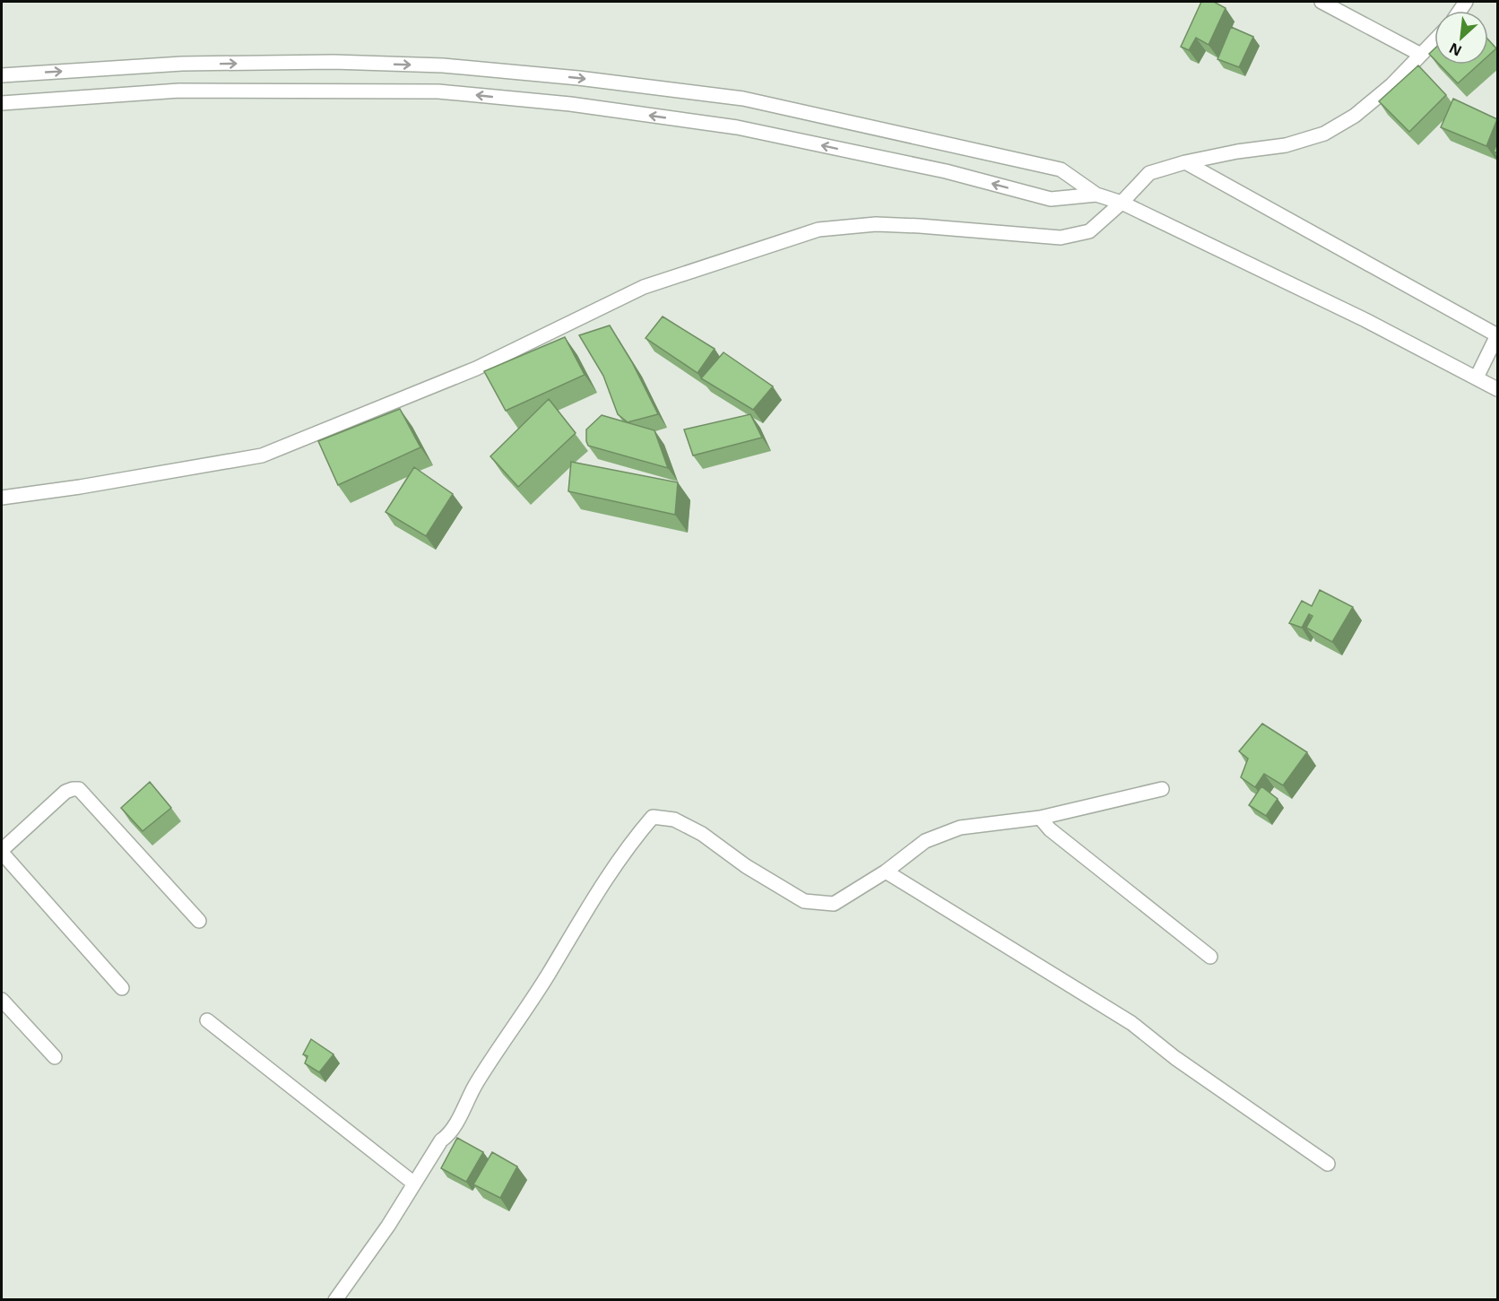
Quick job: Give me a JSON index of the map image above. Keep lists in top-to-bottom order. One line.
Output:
{"north":"bottom left"}
